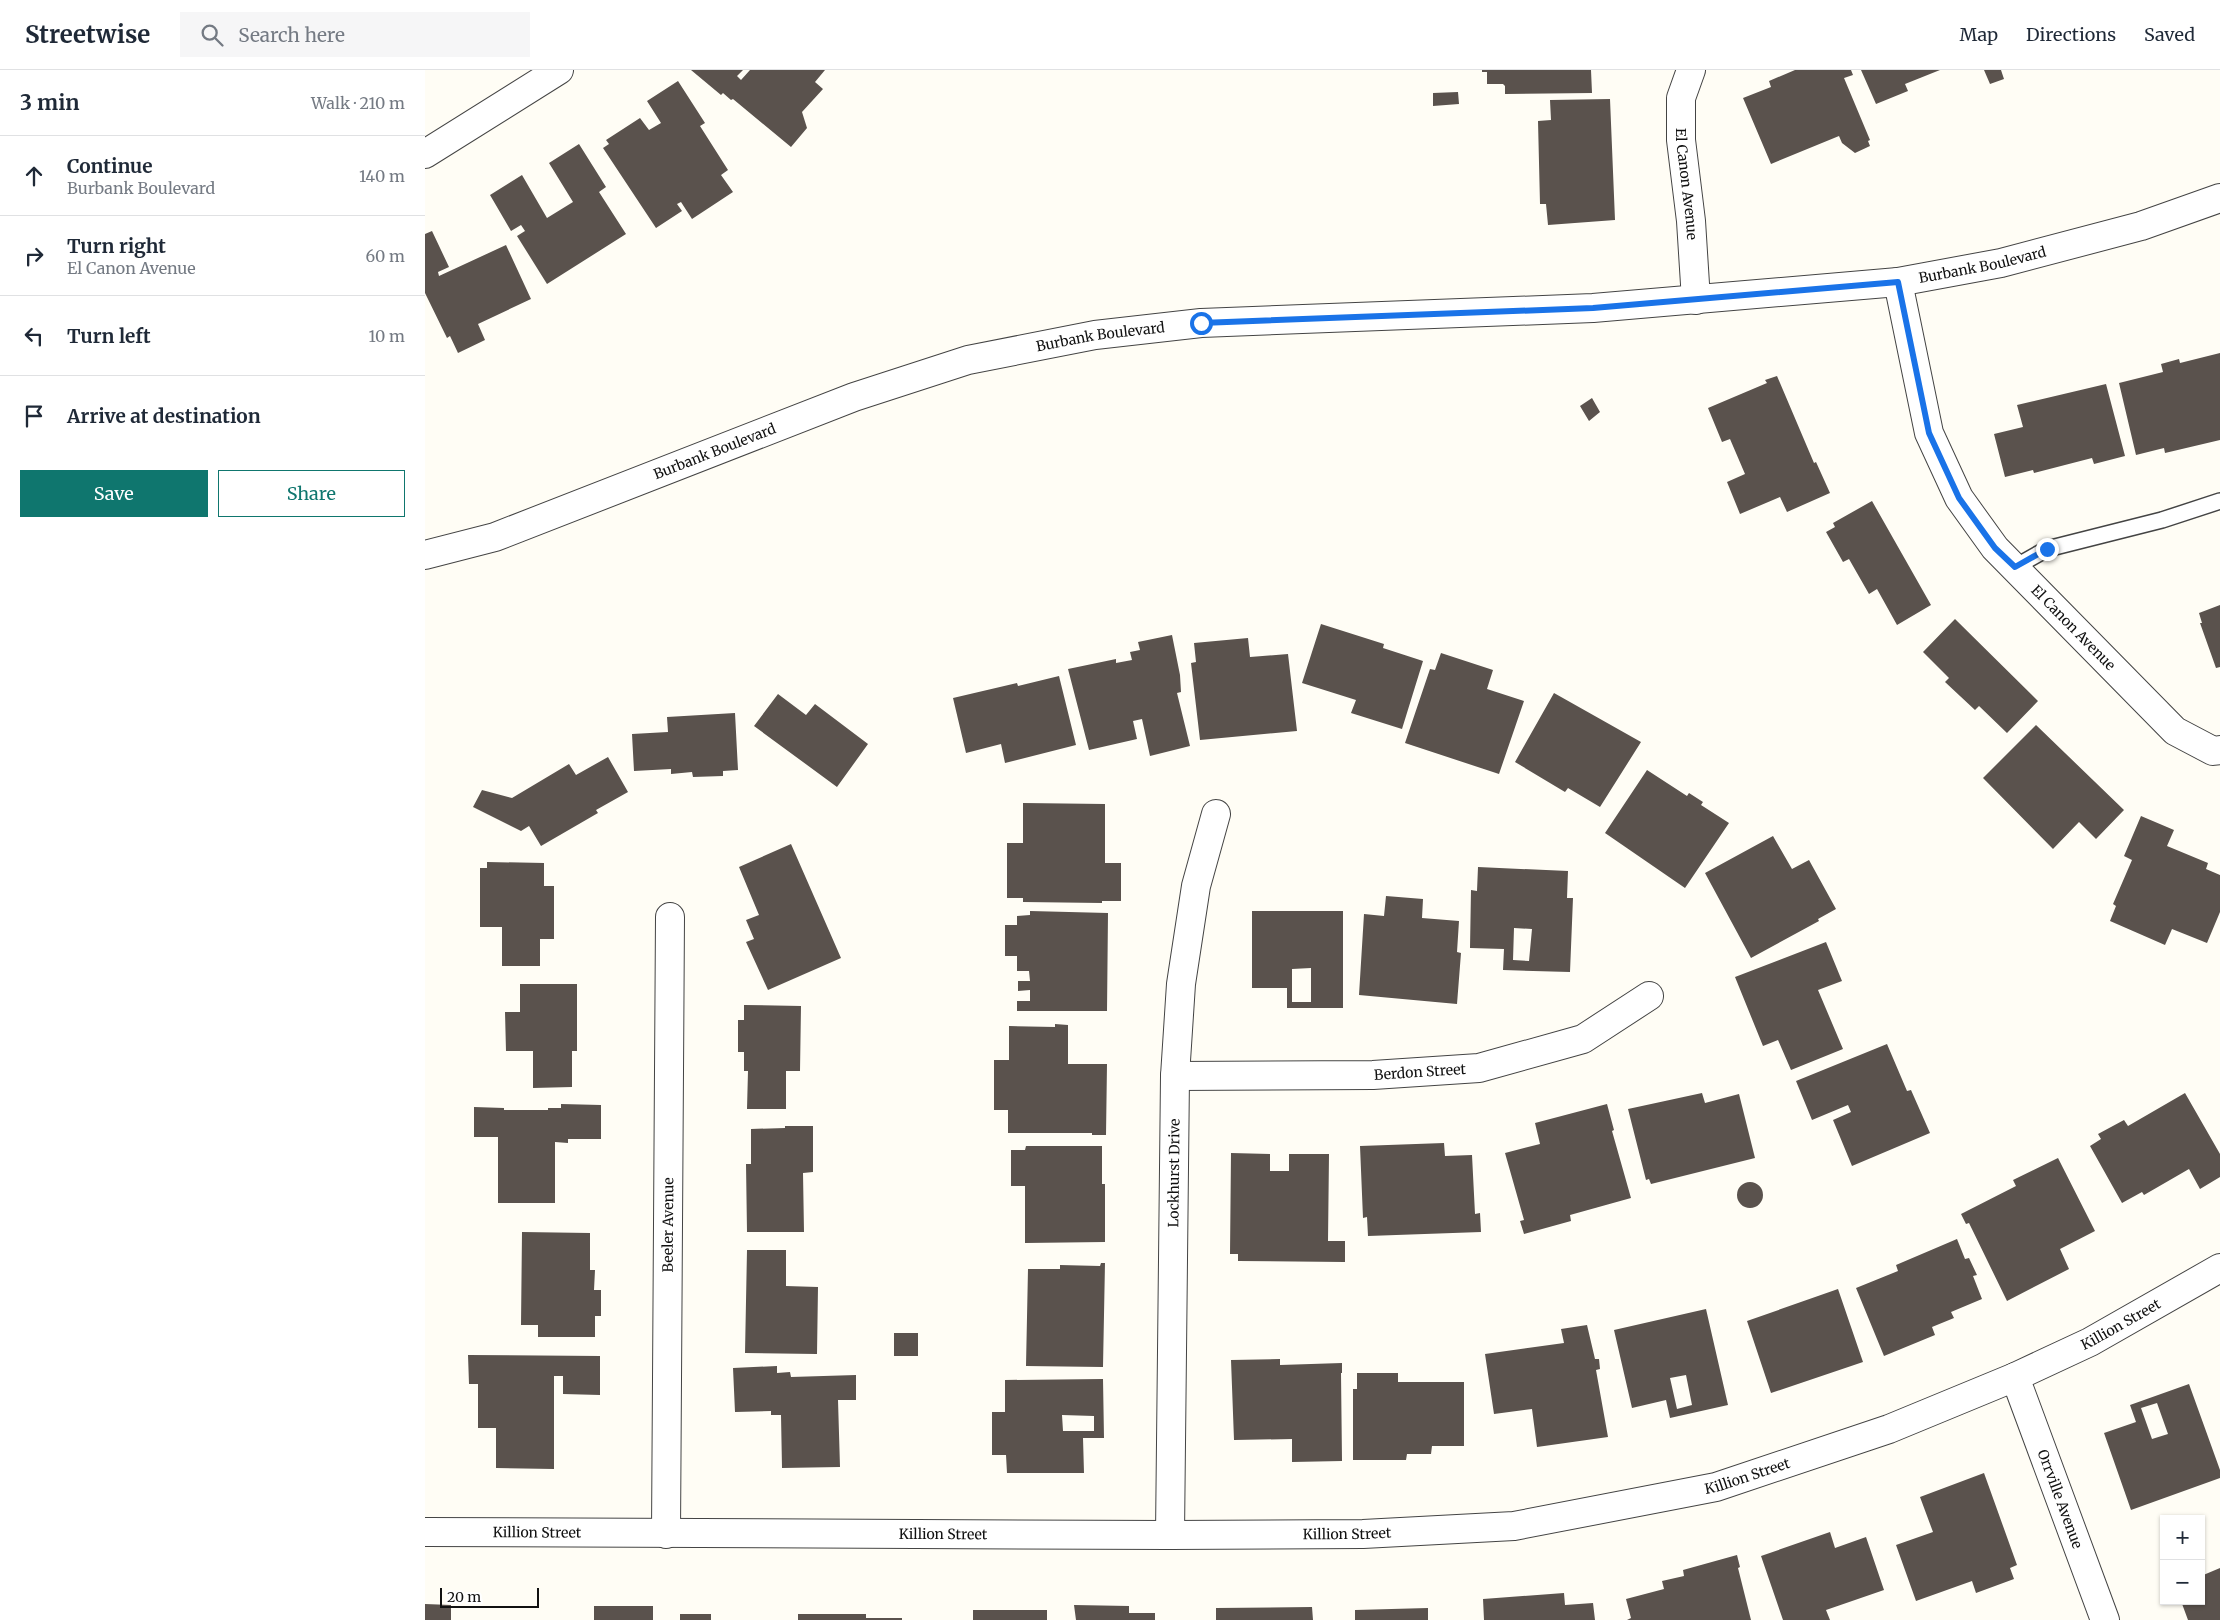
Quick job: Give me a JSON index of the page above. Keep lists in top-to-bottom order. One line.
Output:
{"streets":{"street":["El Canon Avenue","Burbank Boulevard","Berdon Street","Lockhurst Drive","Beeler Avenue","Killion Street","Orrville Avenue"]},"crossings":[["El Canon Avenue","Burbank Boulevard"],["Berdon Street","Lockhurst Drive"],["Lockhurst Drive","Killion Street"],["Beeler Avenue","Killion Street"],["Killion Street","Orrville Avenue"]],"scale_bar":"20 m","page":{"header":"Streetwise","search":"Search here","nav":["Map","Directions","Saved"],"heading":["3 min","Walk · 210 m"],"list":[["Continue","Burbank Boulevard","140 m"],["Turn right","El Canon Avenue","60 m"],["Turn left","10 m"],"Arrive at destination"],"buttons":["Save","Share"],"map_buttons":["+","−"],"scale":"20 m"}}
